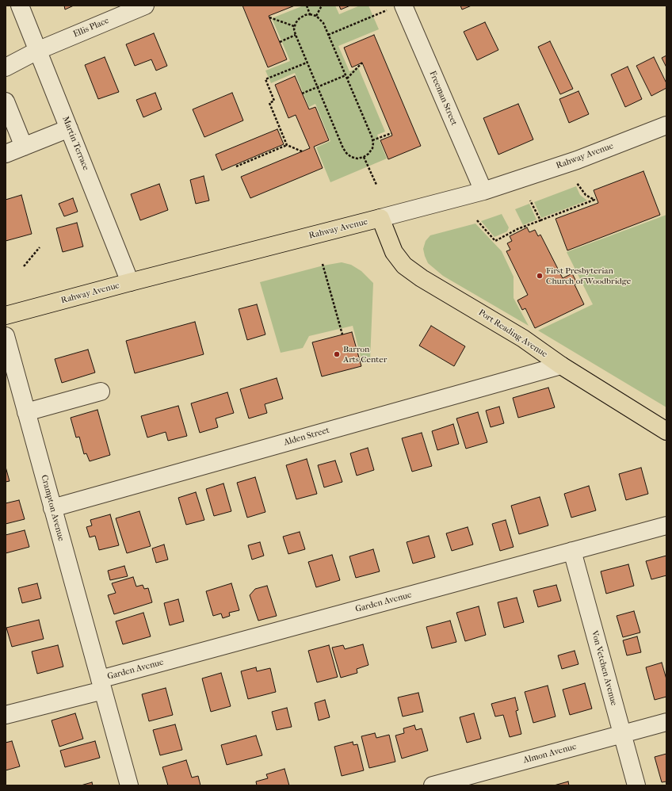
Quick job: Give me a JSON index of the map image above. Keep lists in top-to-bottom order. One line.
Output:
{"streets":{"main road":["Rahway Avenue","Port Reading Avenue"],"street":["Ellis Place","Freeman Street","Martin Terrace","Alden Street","Crampton Avenue","Garden Avenue","Von Vetchen Avenue","Almon Avenue"]},"crossings":[["Ellis Place","Martin Terrace"],["Freeman Street","Rahway Avenue"],["Martin Terrace","Rahway Avenue"],["Rahway Avenue","Port Reading Avenue"],["Port Reading Avenue","Alden Street"],["Alden Street","Crampton Avenue"],["Crampton Avenue","Garden Avenue"],["Garden Avenue","Von Vetchen Avenue"],["Von Vetchen Avenue","Almon Avenue"]],"places":["First Presbyterian Church of Woodbridge","Barron Arts Center"]}
